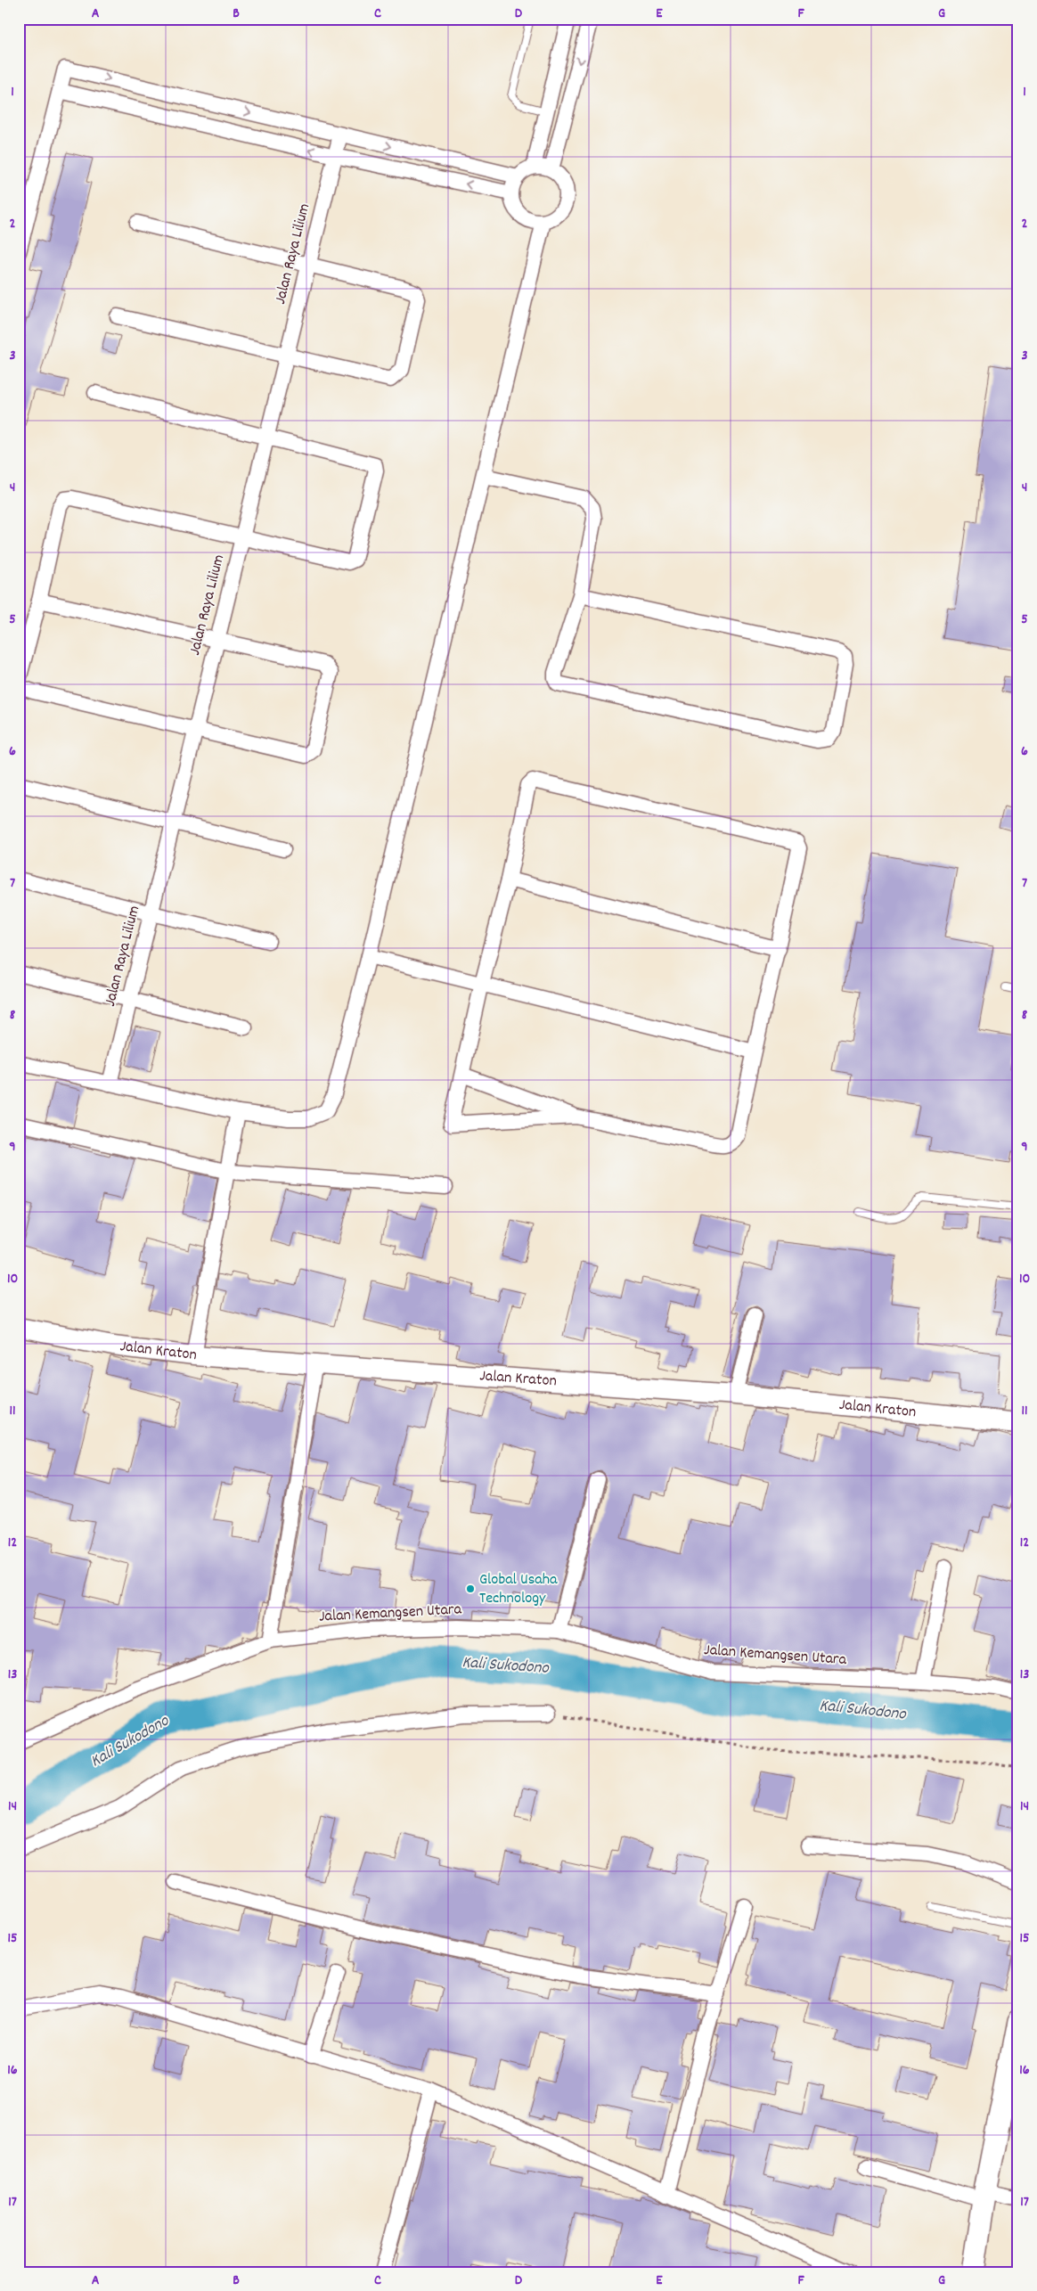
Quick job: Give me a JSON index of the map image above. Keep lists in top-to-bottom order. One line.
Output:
{"streets":{"street":["Jalan Raya Lilium","Jalan Kraton","Jalan Kemangsen Utara"]},"water":["Kali Sukodono"],"places":["Global Usaha Technology"],"grid":{"columns":["A","B","C","D","E","F","G"],"rows":["1","2","3","4","5","6","7","8","9","10","11","12","13","14","15","16","17"]}}
